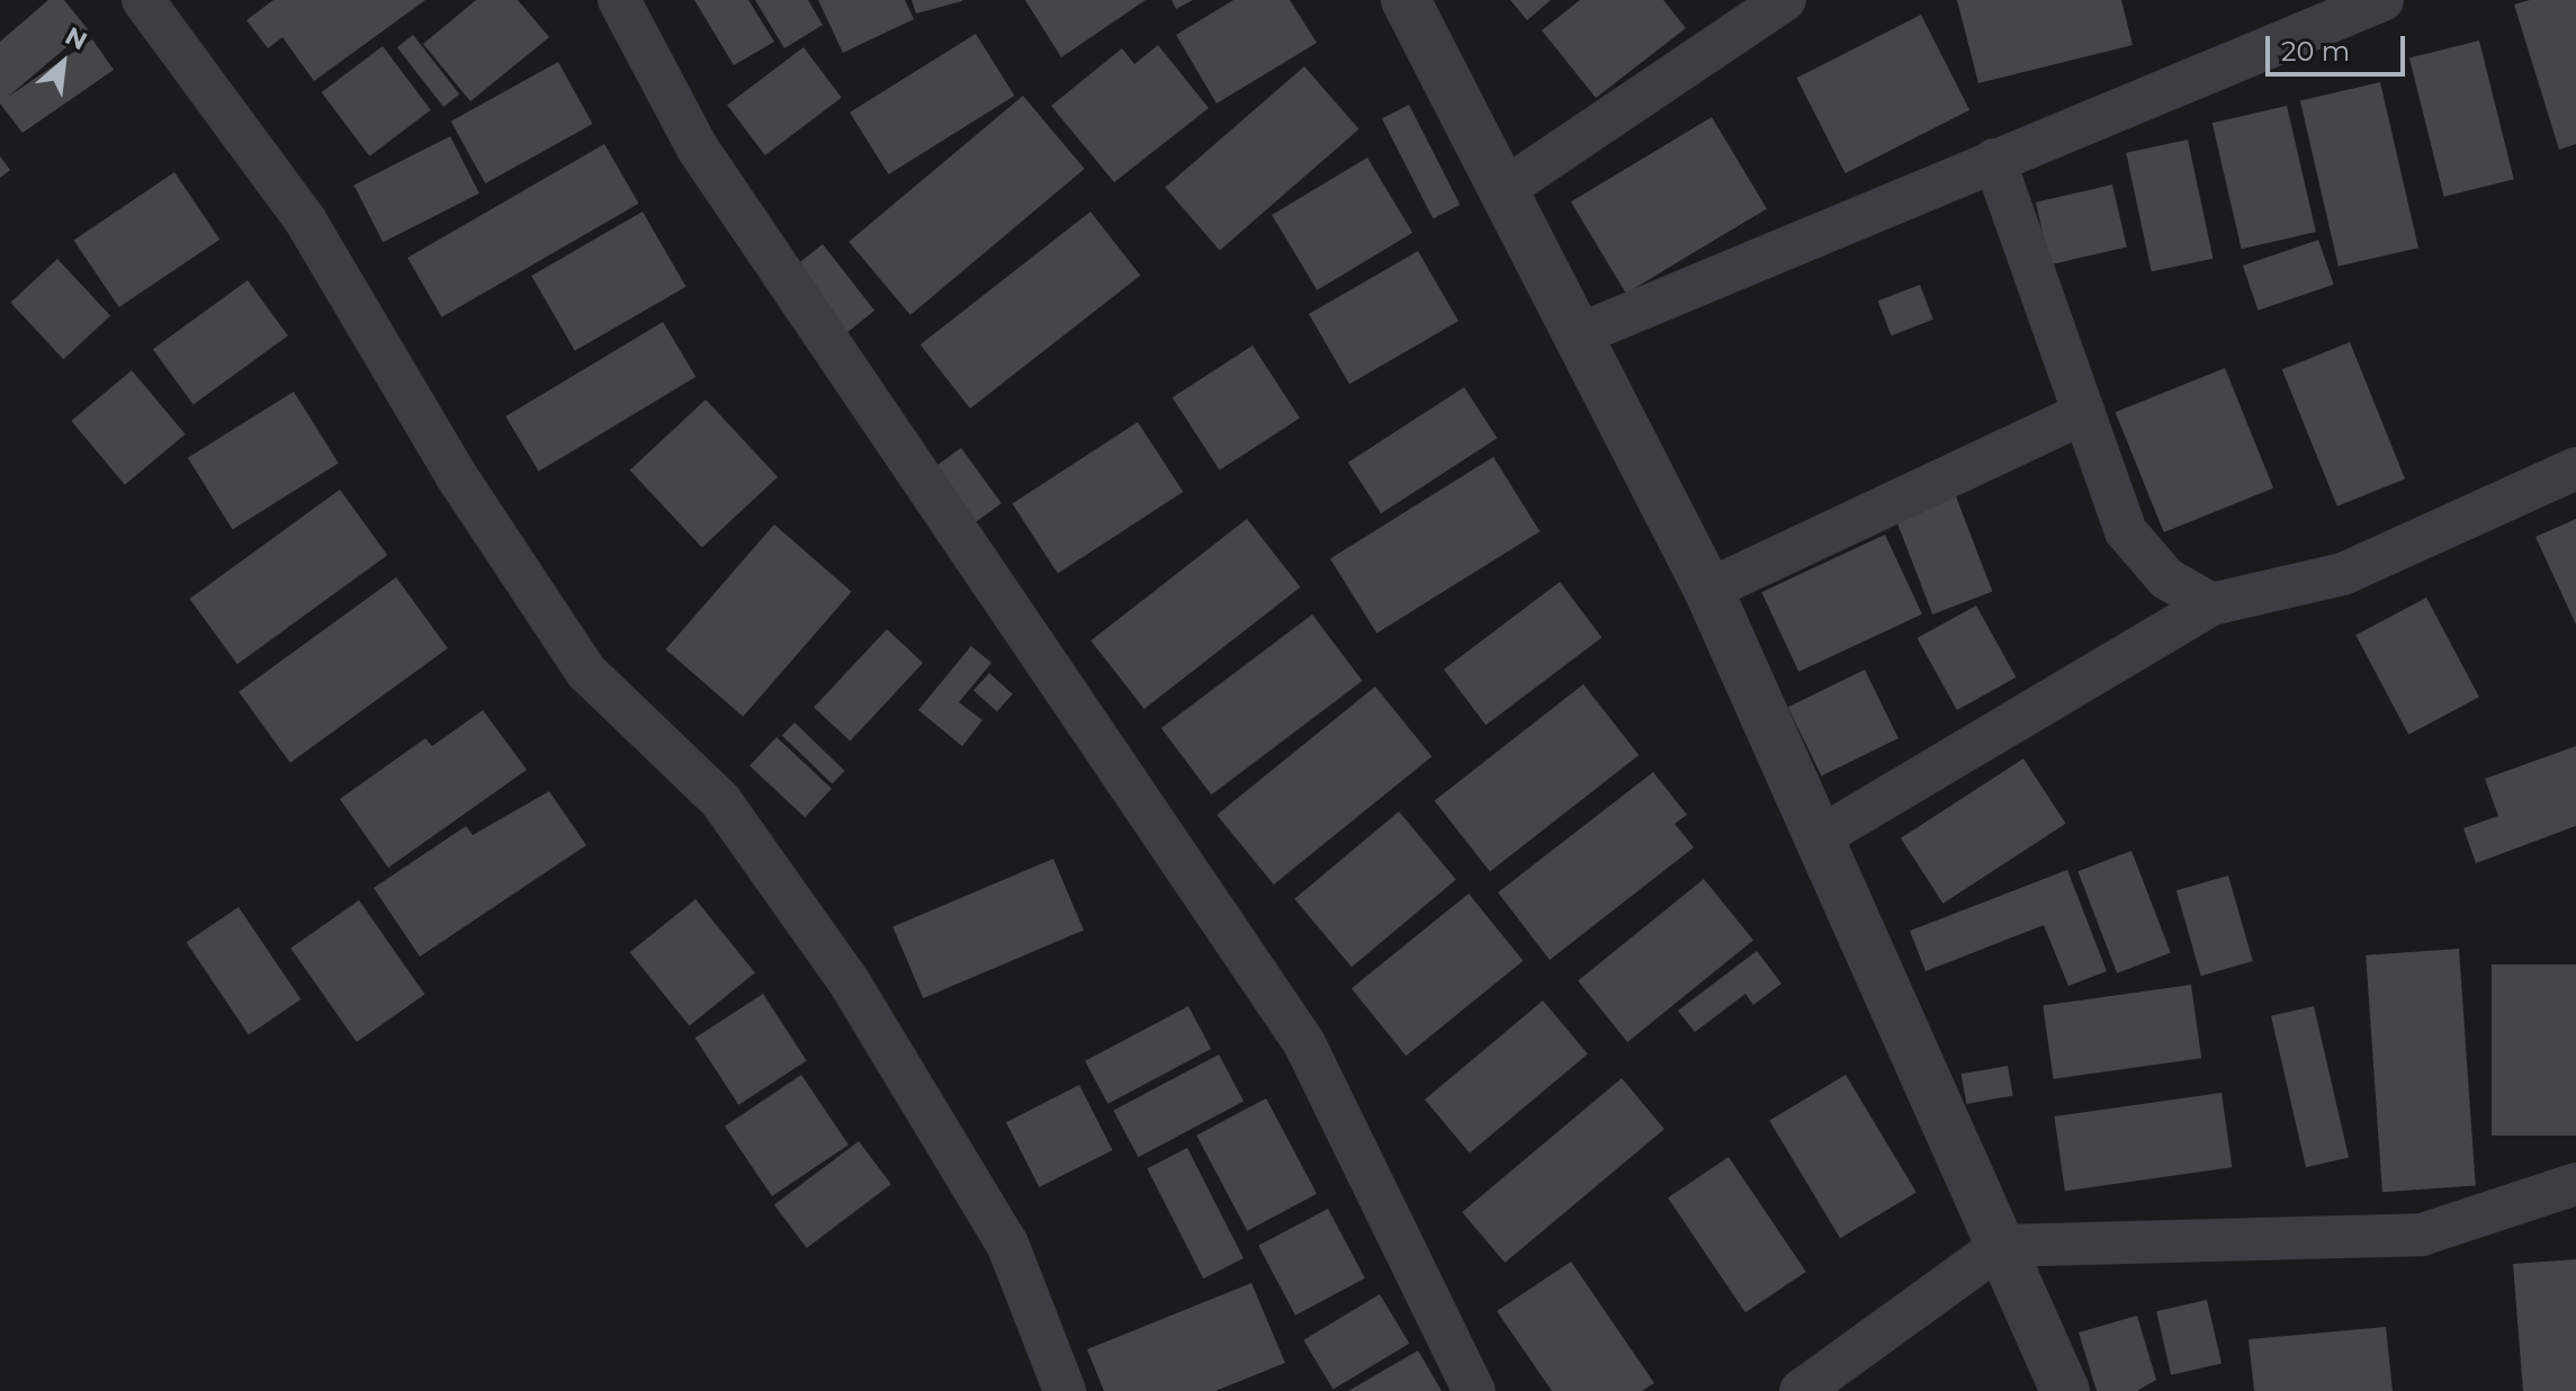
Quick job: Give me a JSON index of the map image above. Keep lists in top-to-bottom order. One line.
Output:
{"scale_bar":"20 m","north":"top right"}
